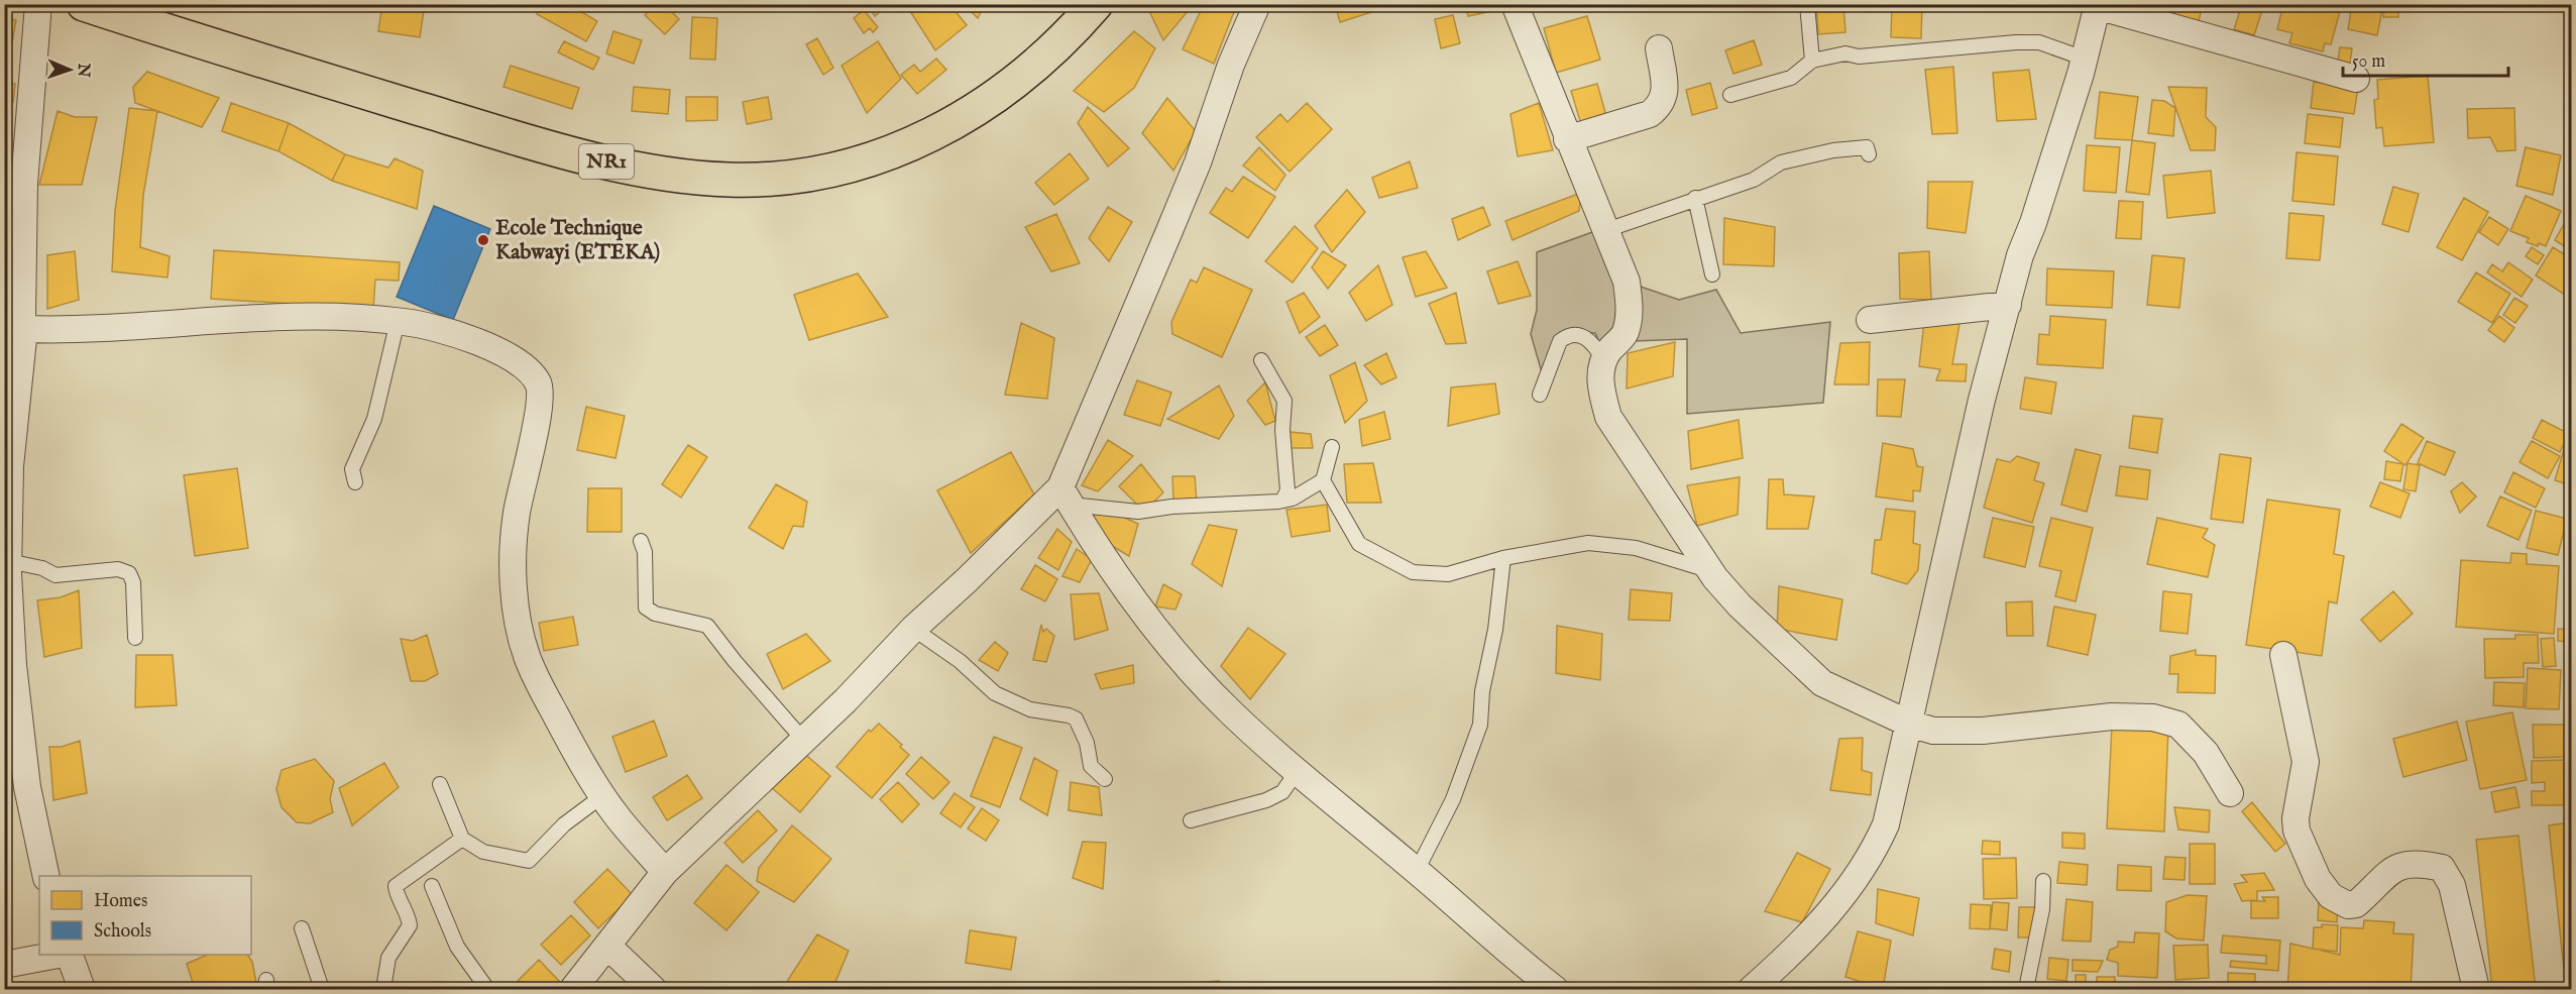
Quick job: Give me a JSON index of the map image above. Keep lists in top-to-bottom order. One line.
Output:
{"streets":{"highway":["NR1"]},"places":["Ecole Technique Kabwayi (ETEKA)"],"legend":["Homes","Schools"],"scale_bar":"50 m","north":"right"}
